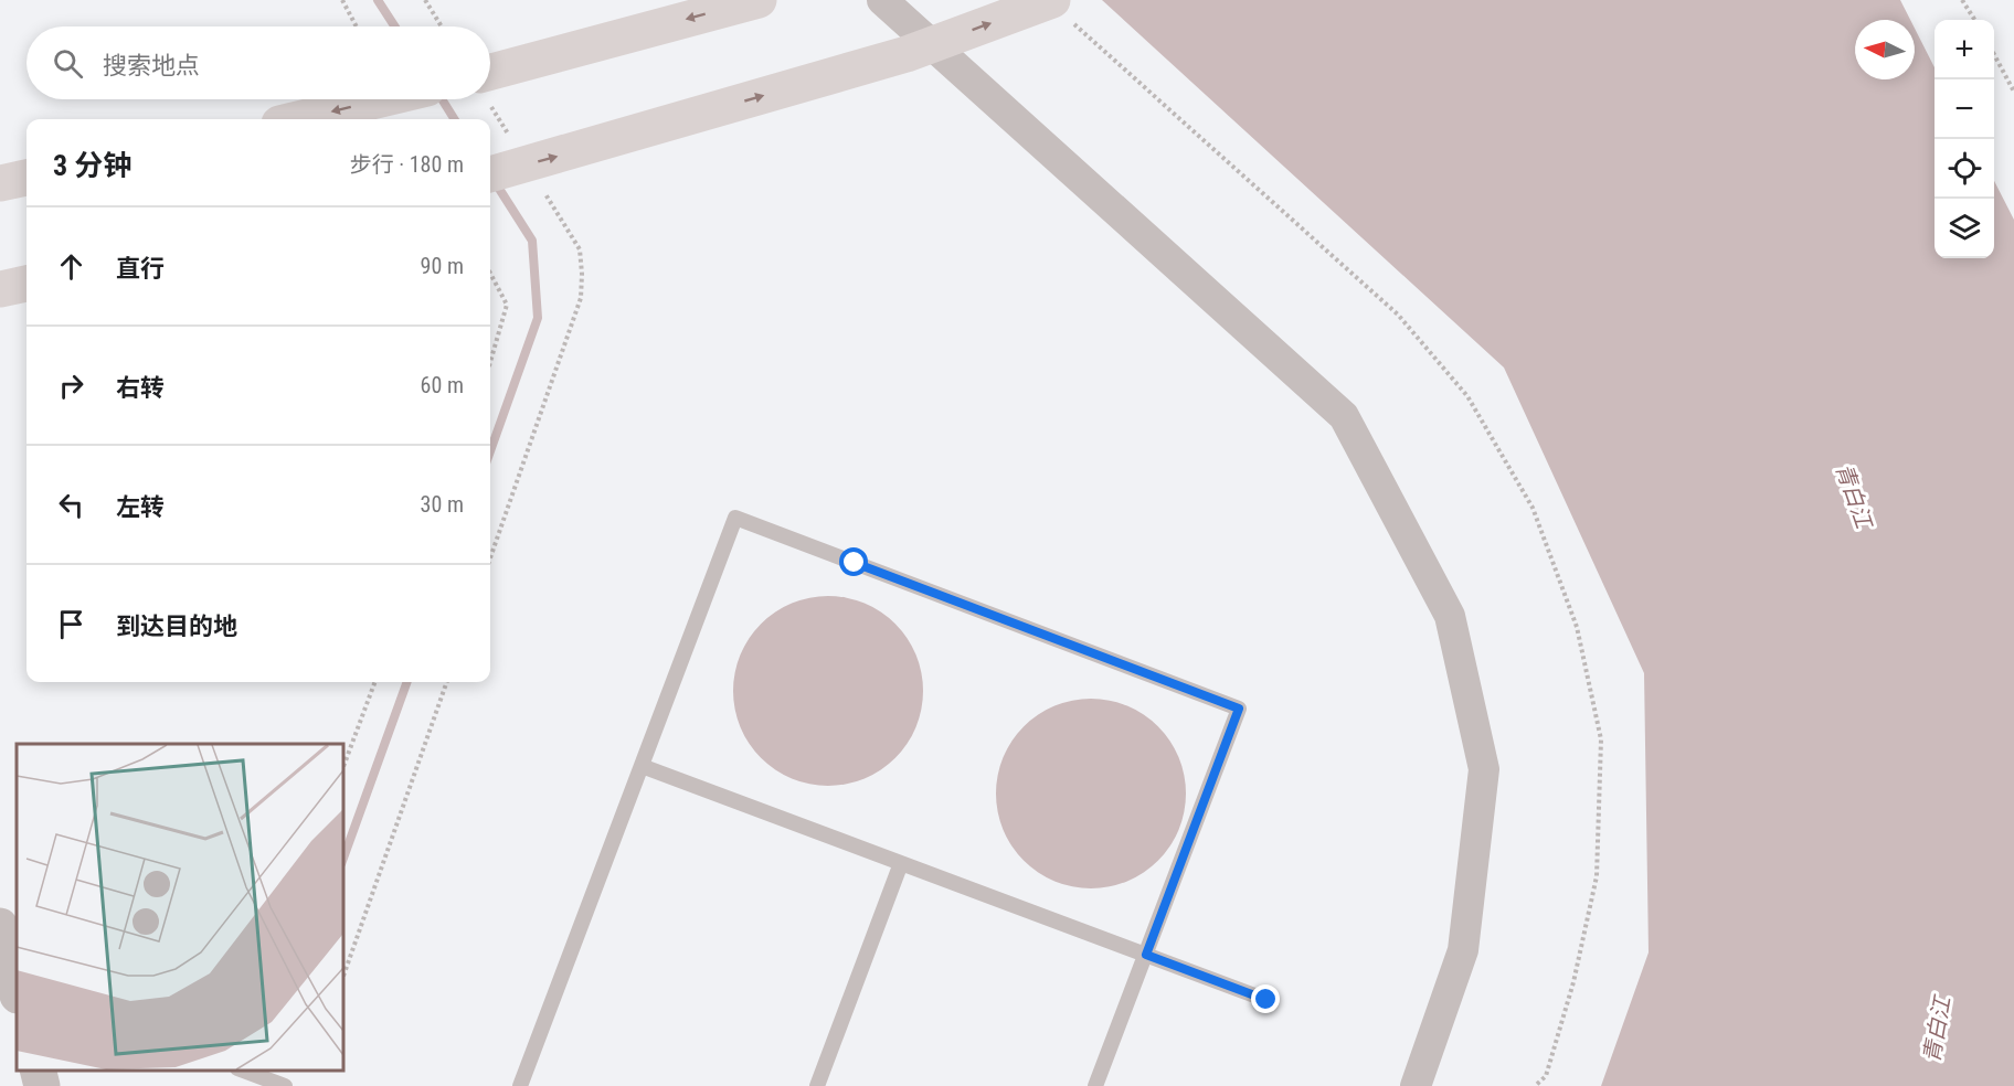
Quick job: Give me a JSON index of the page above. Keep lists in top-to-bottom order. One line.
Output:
{"water":["青白江"],"north":"left","page":{"map_buttons":["+","−"],"search":"搜索地点","heading":["3 分钟","步行 · 180 m"],"list":[["直行","90 m"],["右转","60 m"],["左转","30 m"],"到达目的地"]}}
